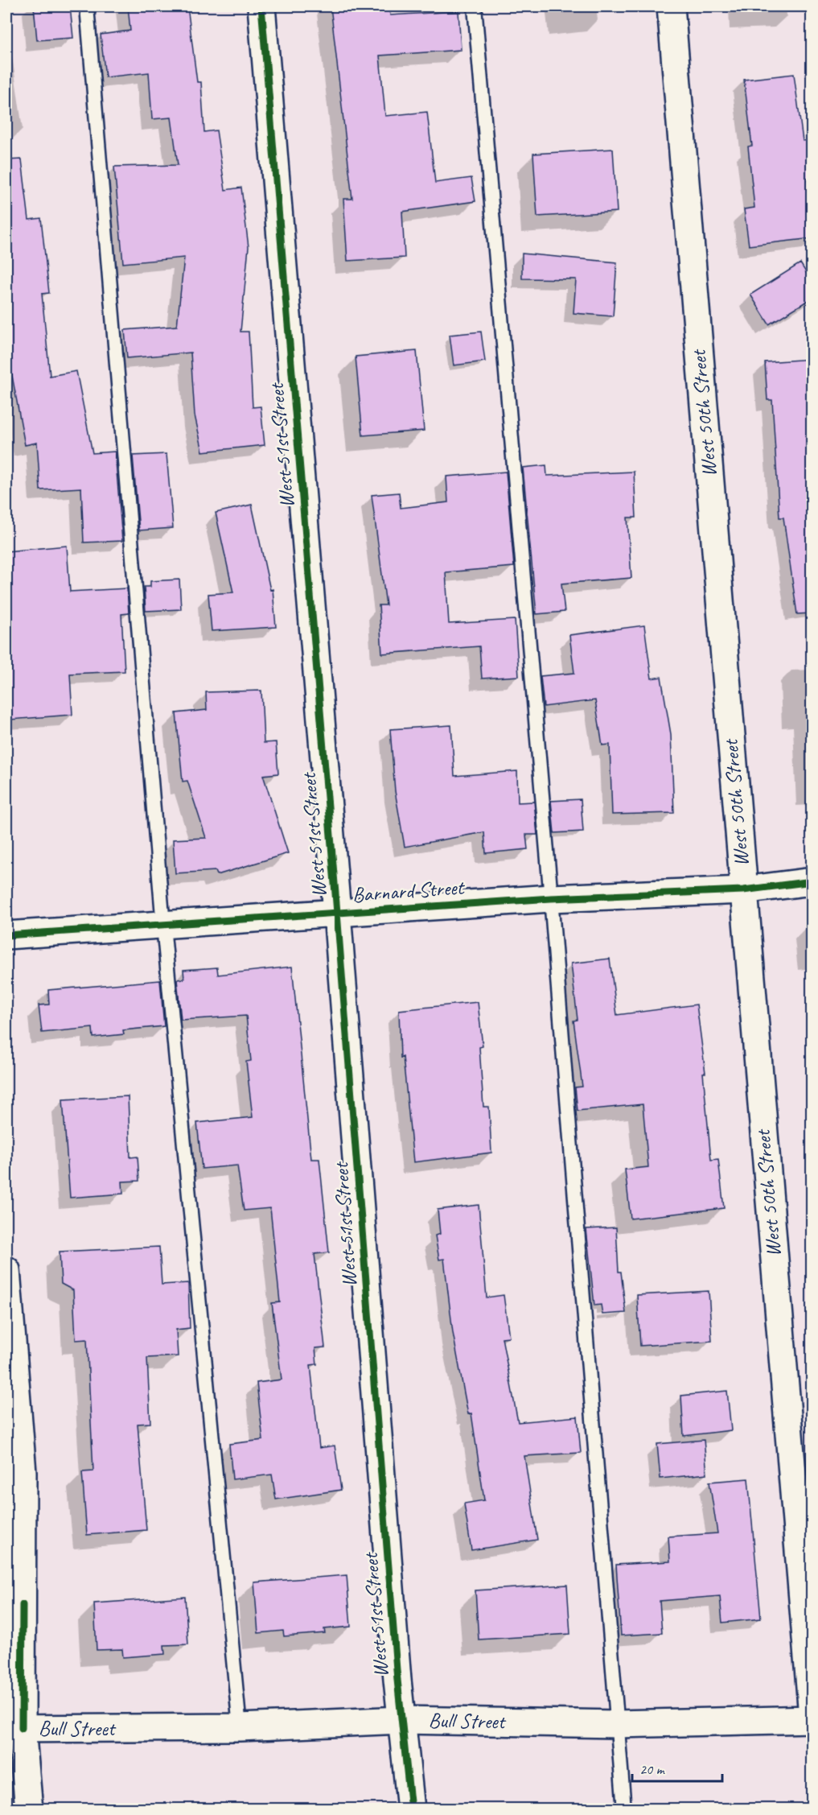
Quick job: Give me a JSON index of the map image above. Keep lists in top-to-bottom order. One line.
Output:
{"streets":{"street":["West 50th Street","West 51st Street","Barnard Street","Bull Street"]},"crossings":[["West 50th Street","Barnard Street"],["West 50th Street","Bull Street"],["West 51st Street","Barnard Street"],["West 51st Street","Bull Street"]],"scale_bar":"20 m"}
